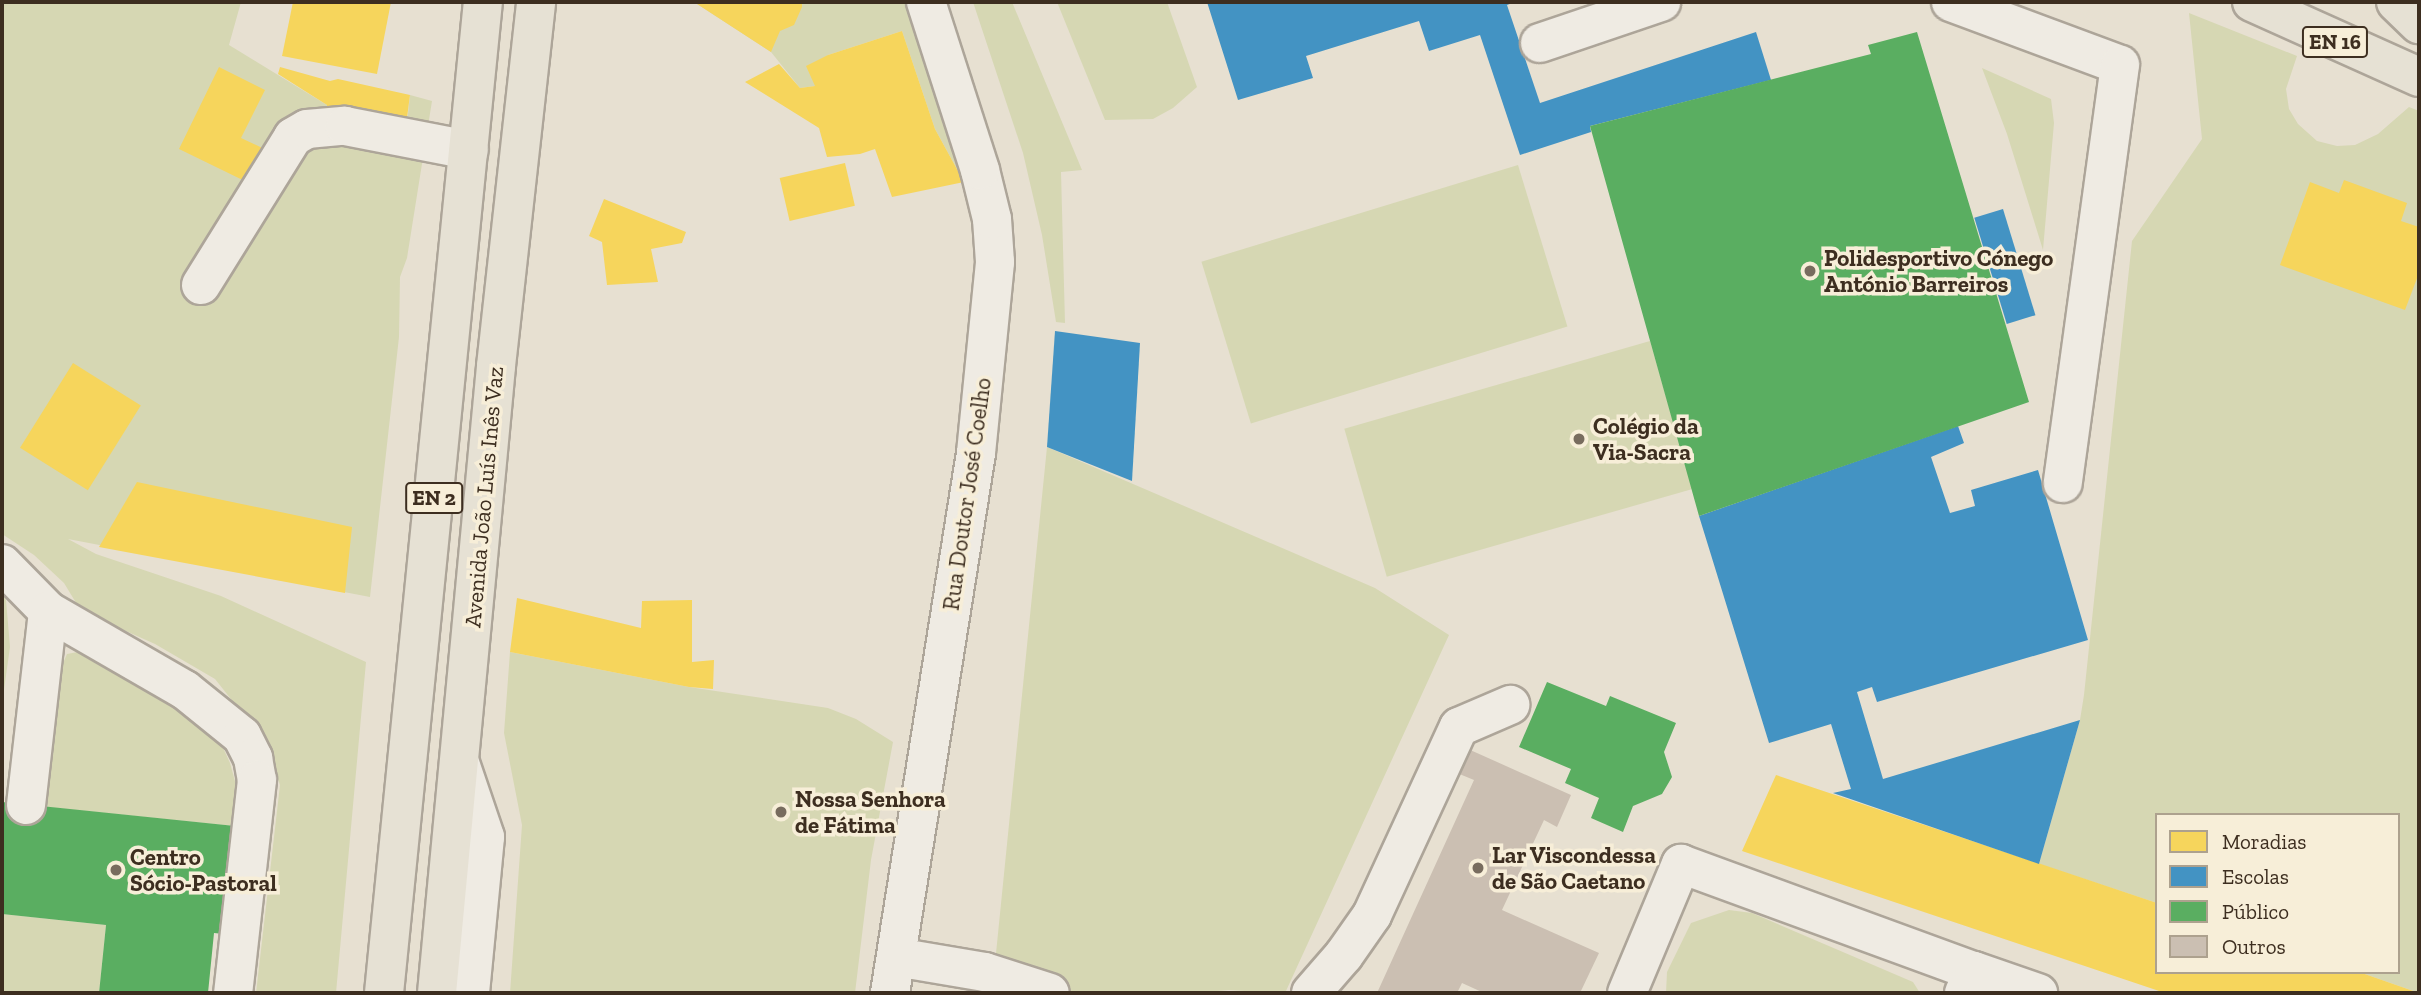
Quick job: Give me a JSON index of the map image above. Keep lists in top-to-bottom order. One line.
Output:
{"streets":{"main road":["EN 16","Avenida João Luís Inês Vaz","EN 2"],"street":["Rua Doutor José Coelho"]},"places":["Polidesportivo Cónego António Barreiros","Colégio da Via-Sacra","Nossa Senhora de Fátima","Lar Viscondessa de São Caetano","Centro Sócio-Pastoral"],"legend":["Moradias","Escolas","Público","Outros"]}
